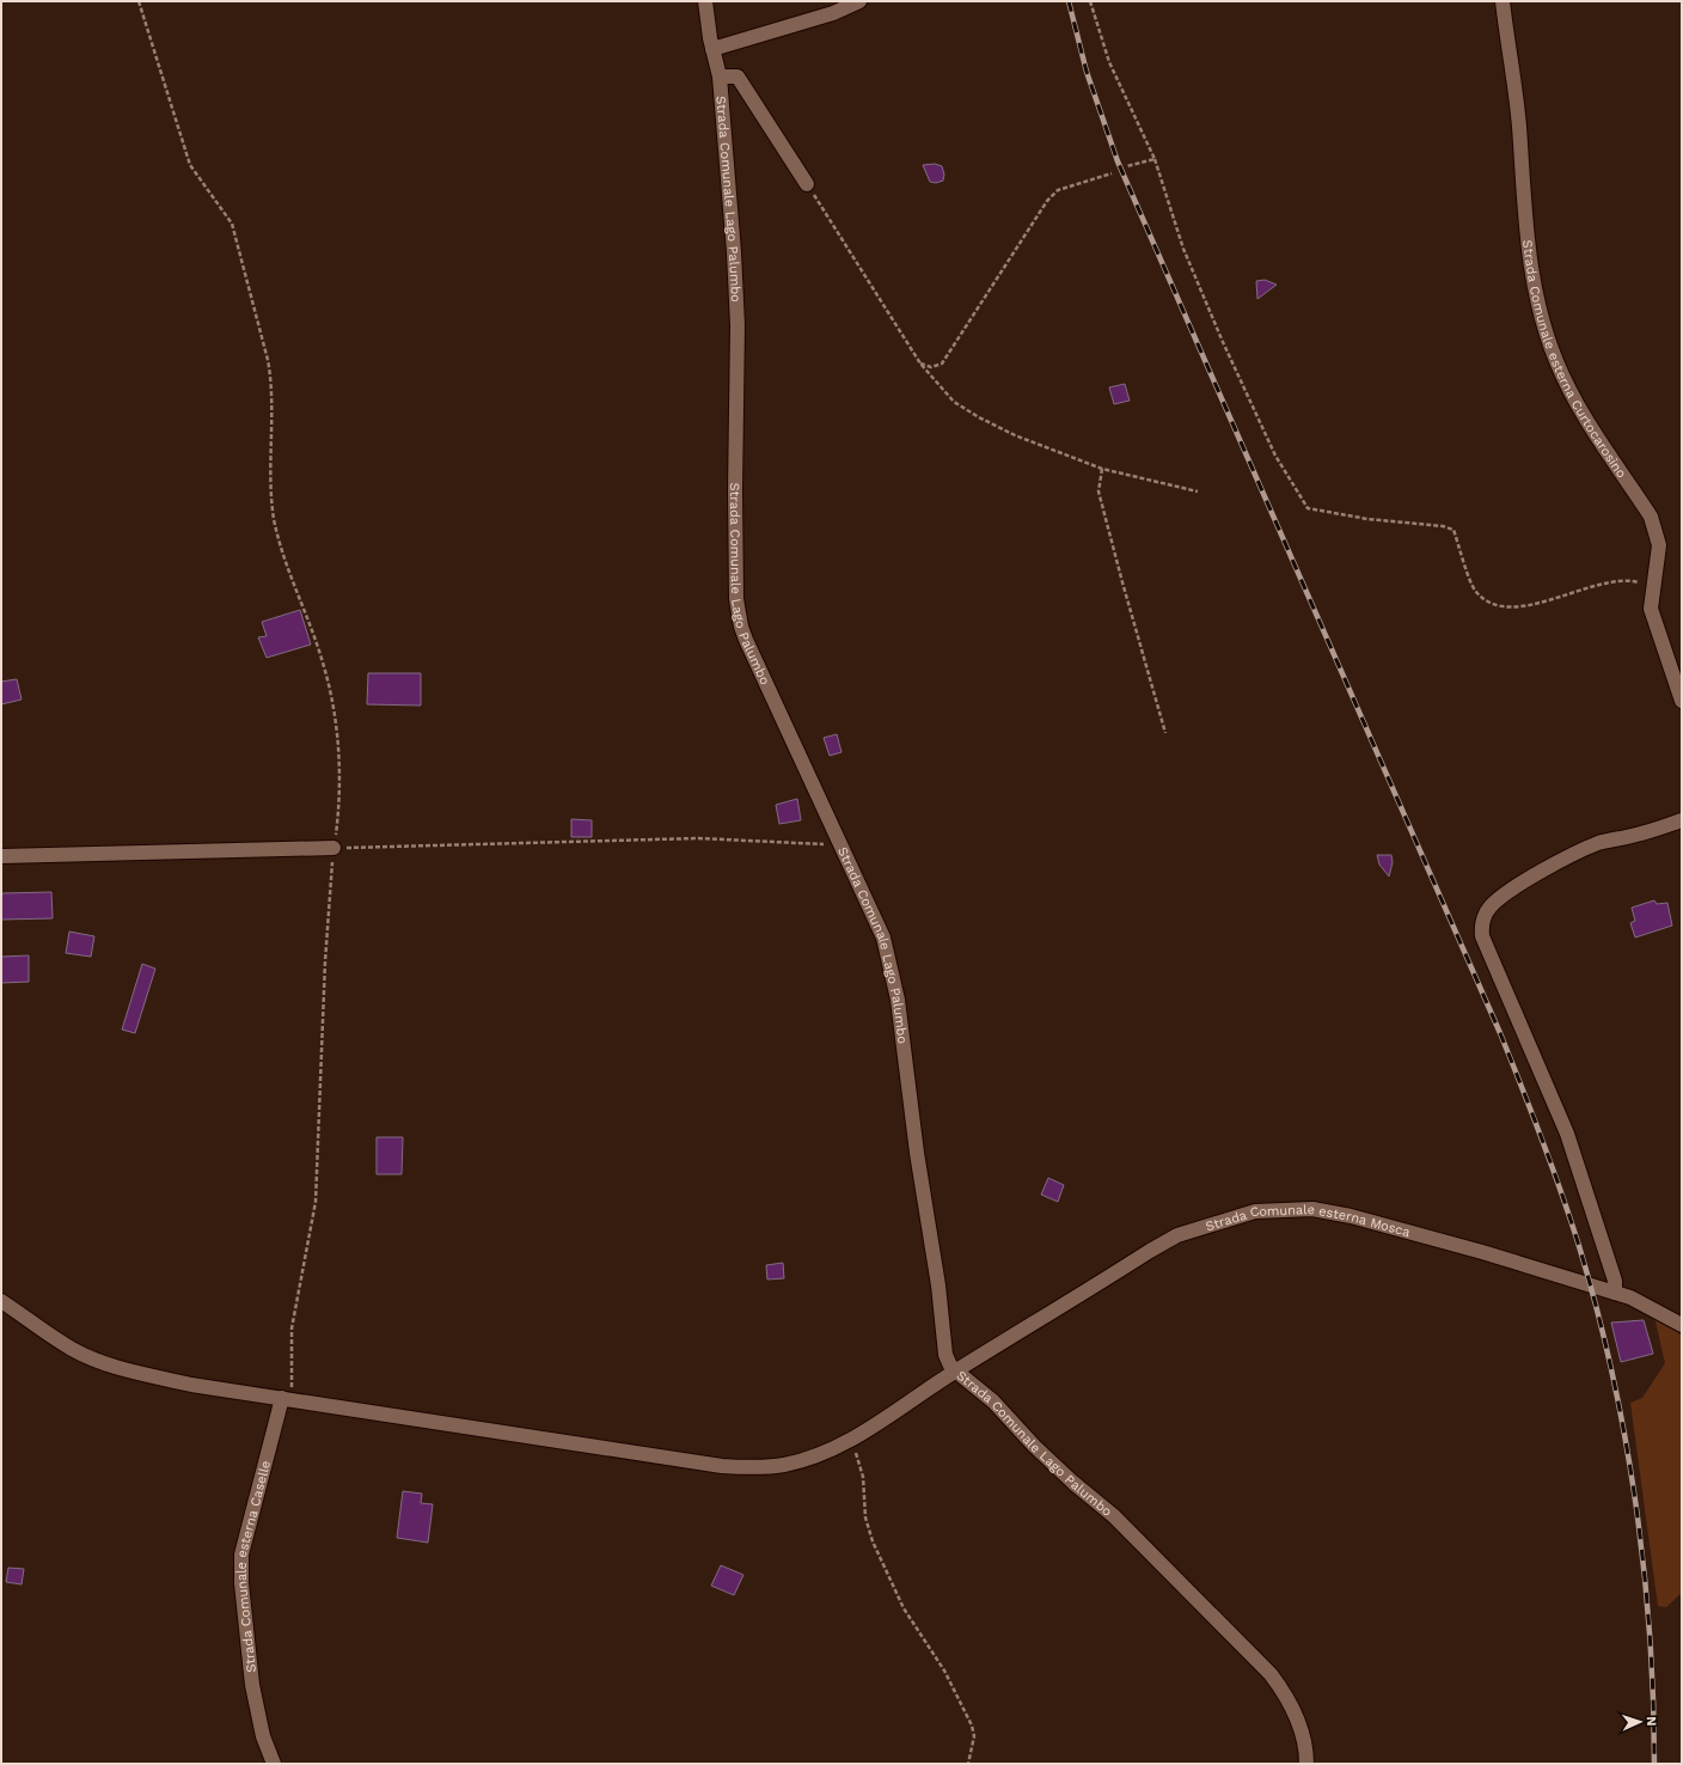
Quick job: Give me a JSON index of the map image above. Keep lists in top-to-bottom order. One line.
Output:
{"streets":{"street":["Strada Comunale Lago Palumbo","Strada Comunale esterna Curtocarosino","Strada Comunale esterna Mosca","Strada Comunale esterna Caselle"]},"crossings":[["Strada Comunale Lago Palumbo","Strada Comunale esterna Mosca"],["Strada Comunale esterna Mosca","Strada Comunale esterna Caselle"]],"north":"right"}
